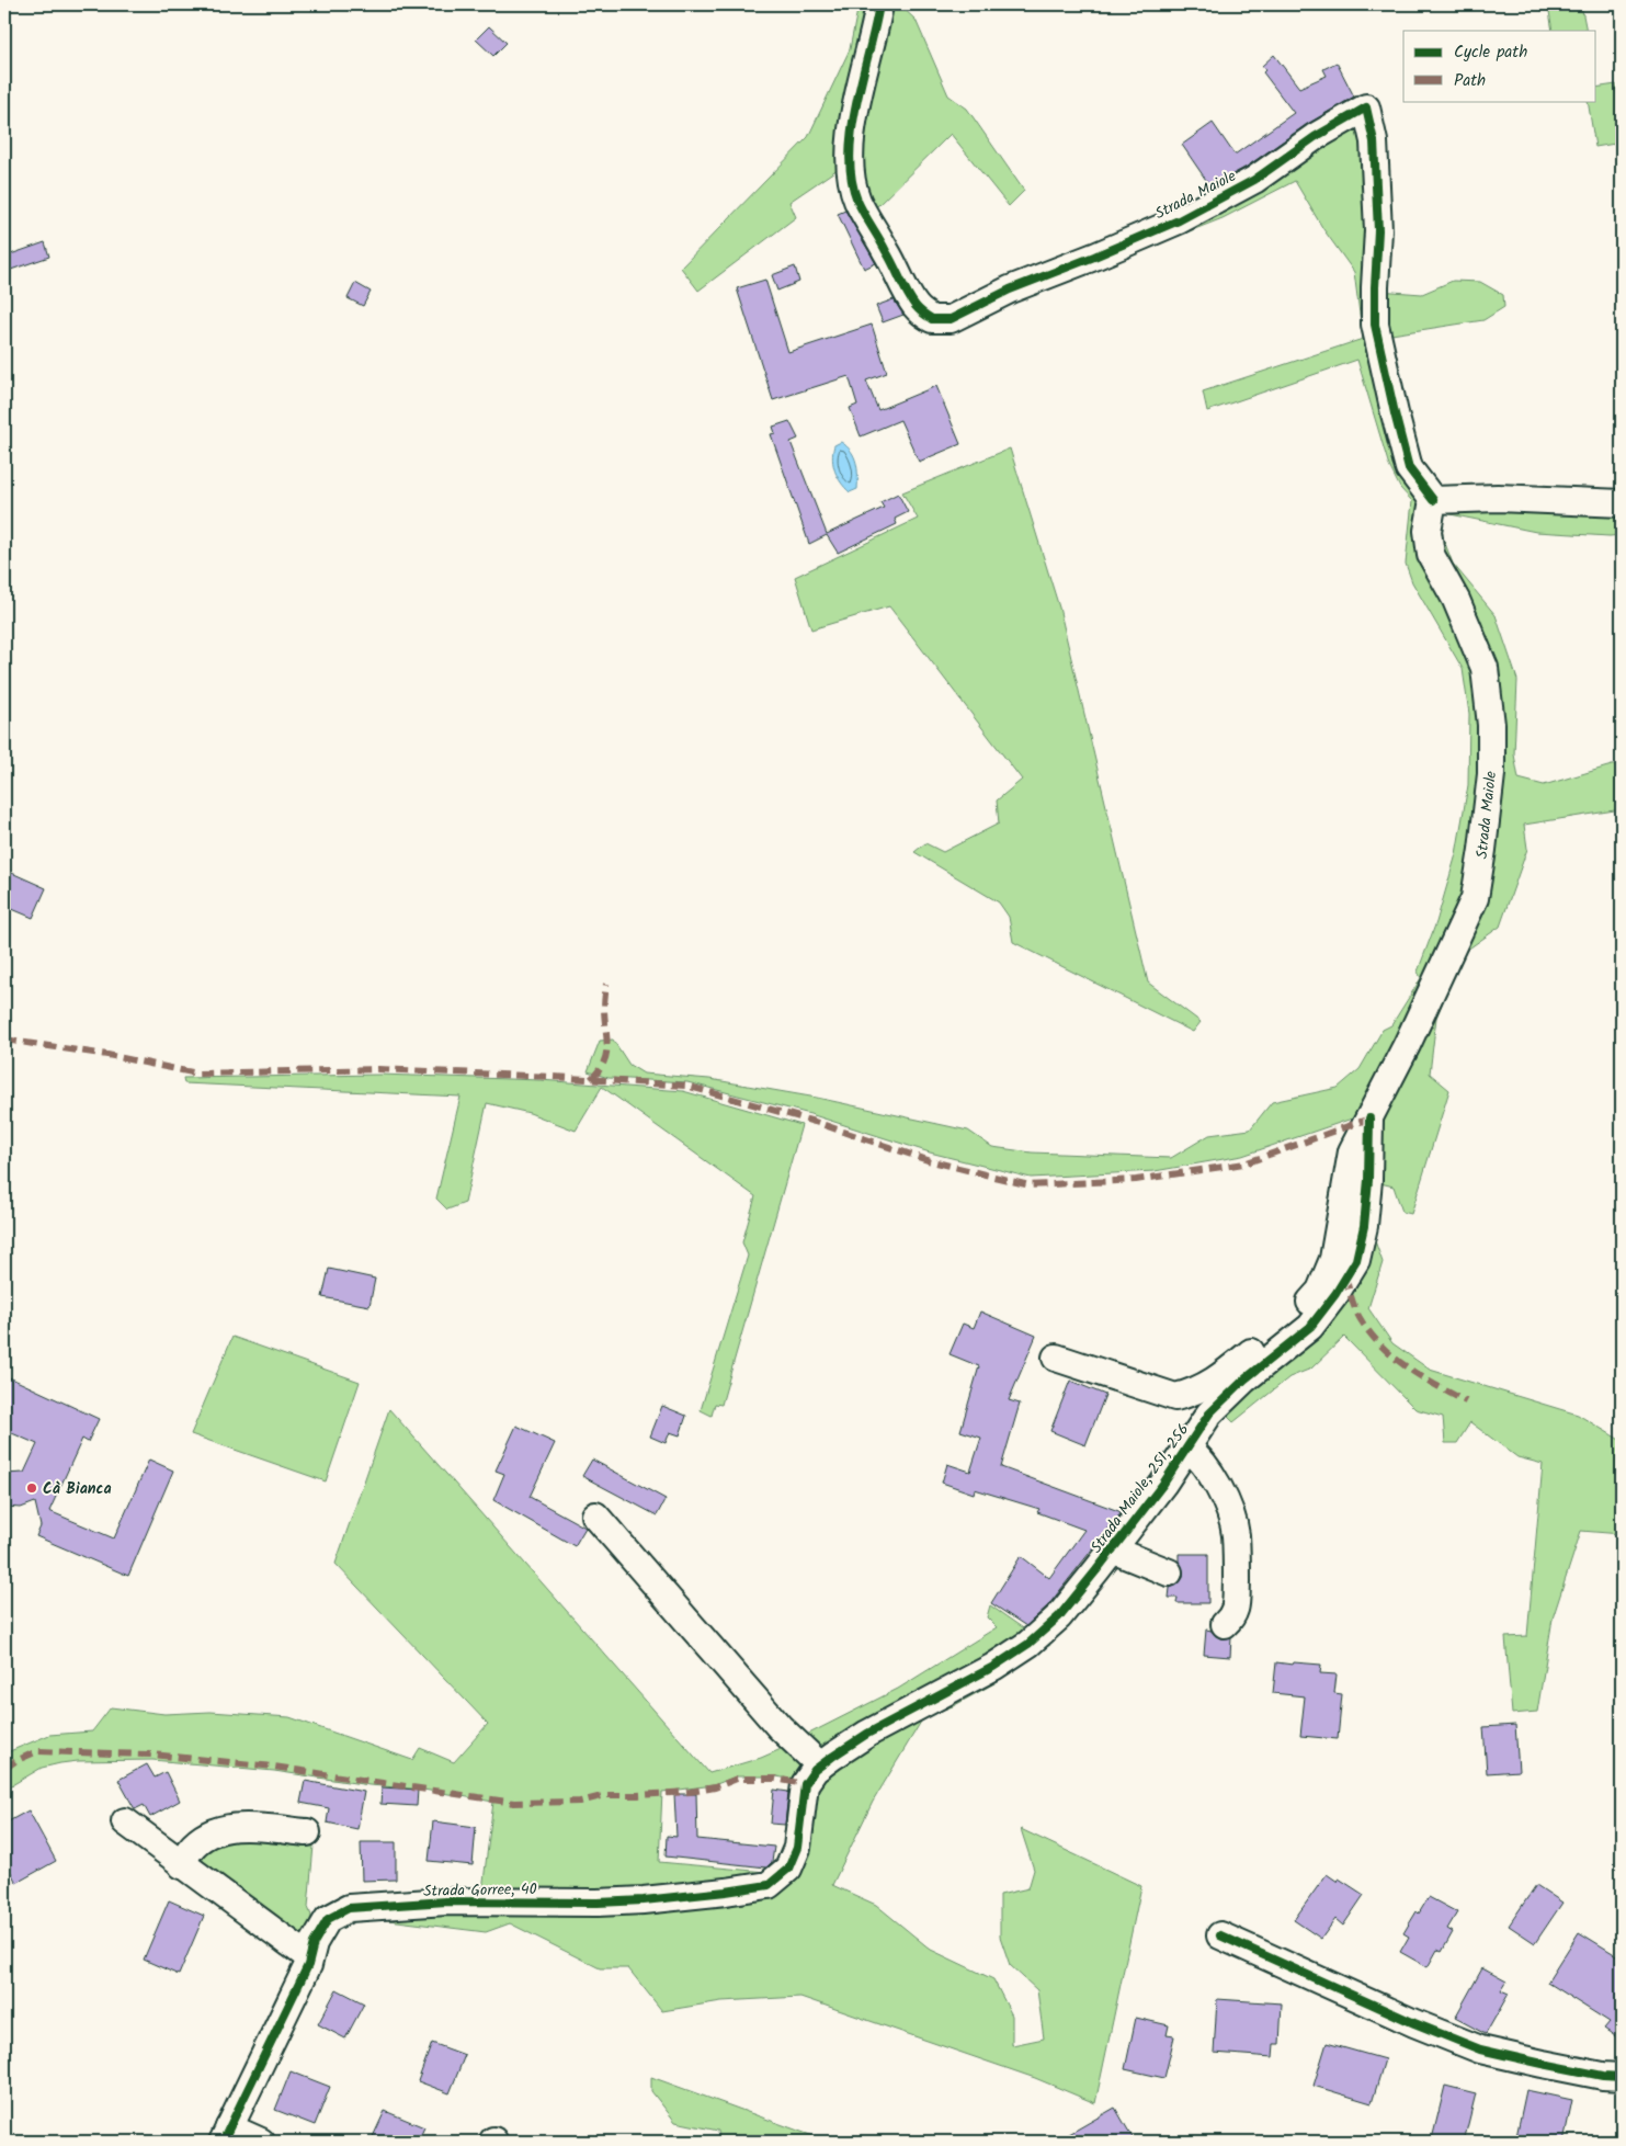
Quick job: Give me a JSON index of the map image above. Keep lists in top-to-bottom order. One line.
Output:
{"streets":{"street":["Strada Maiole","Strada Maiole, 251, 256","Strada Gorree, 40"]},"crossings":[["Strada Maiole","Strada Maiole, 251, 256"],["Strada Maiole, 251, 256","Strada Gorree, 40"]],"places":["Cà Bianca"],"legend":["Cycle path","Path"]}
